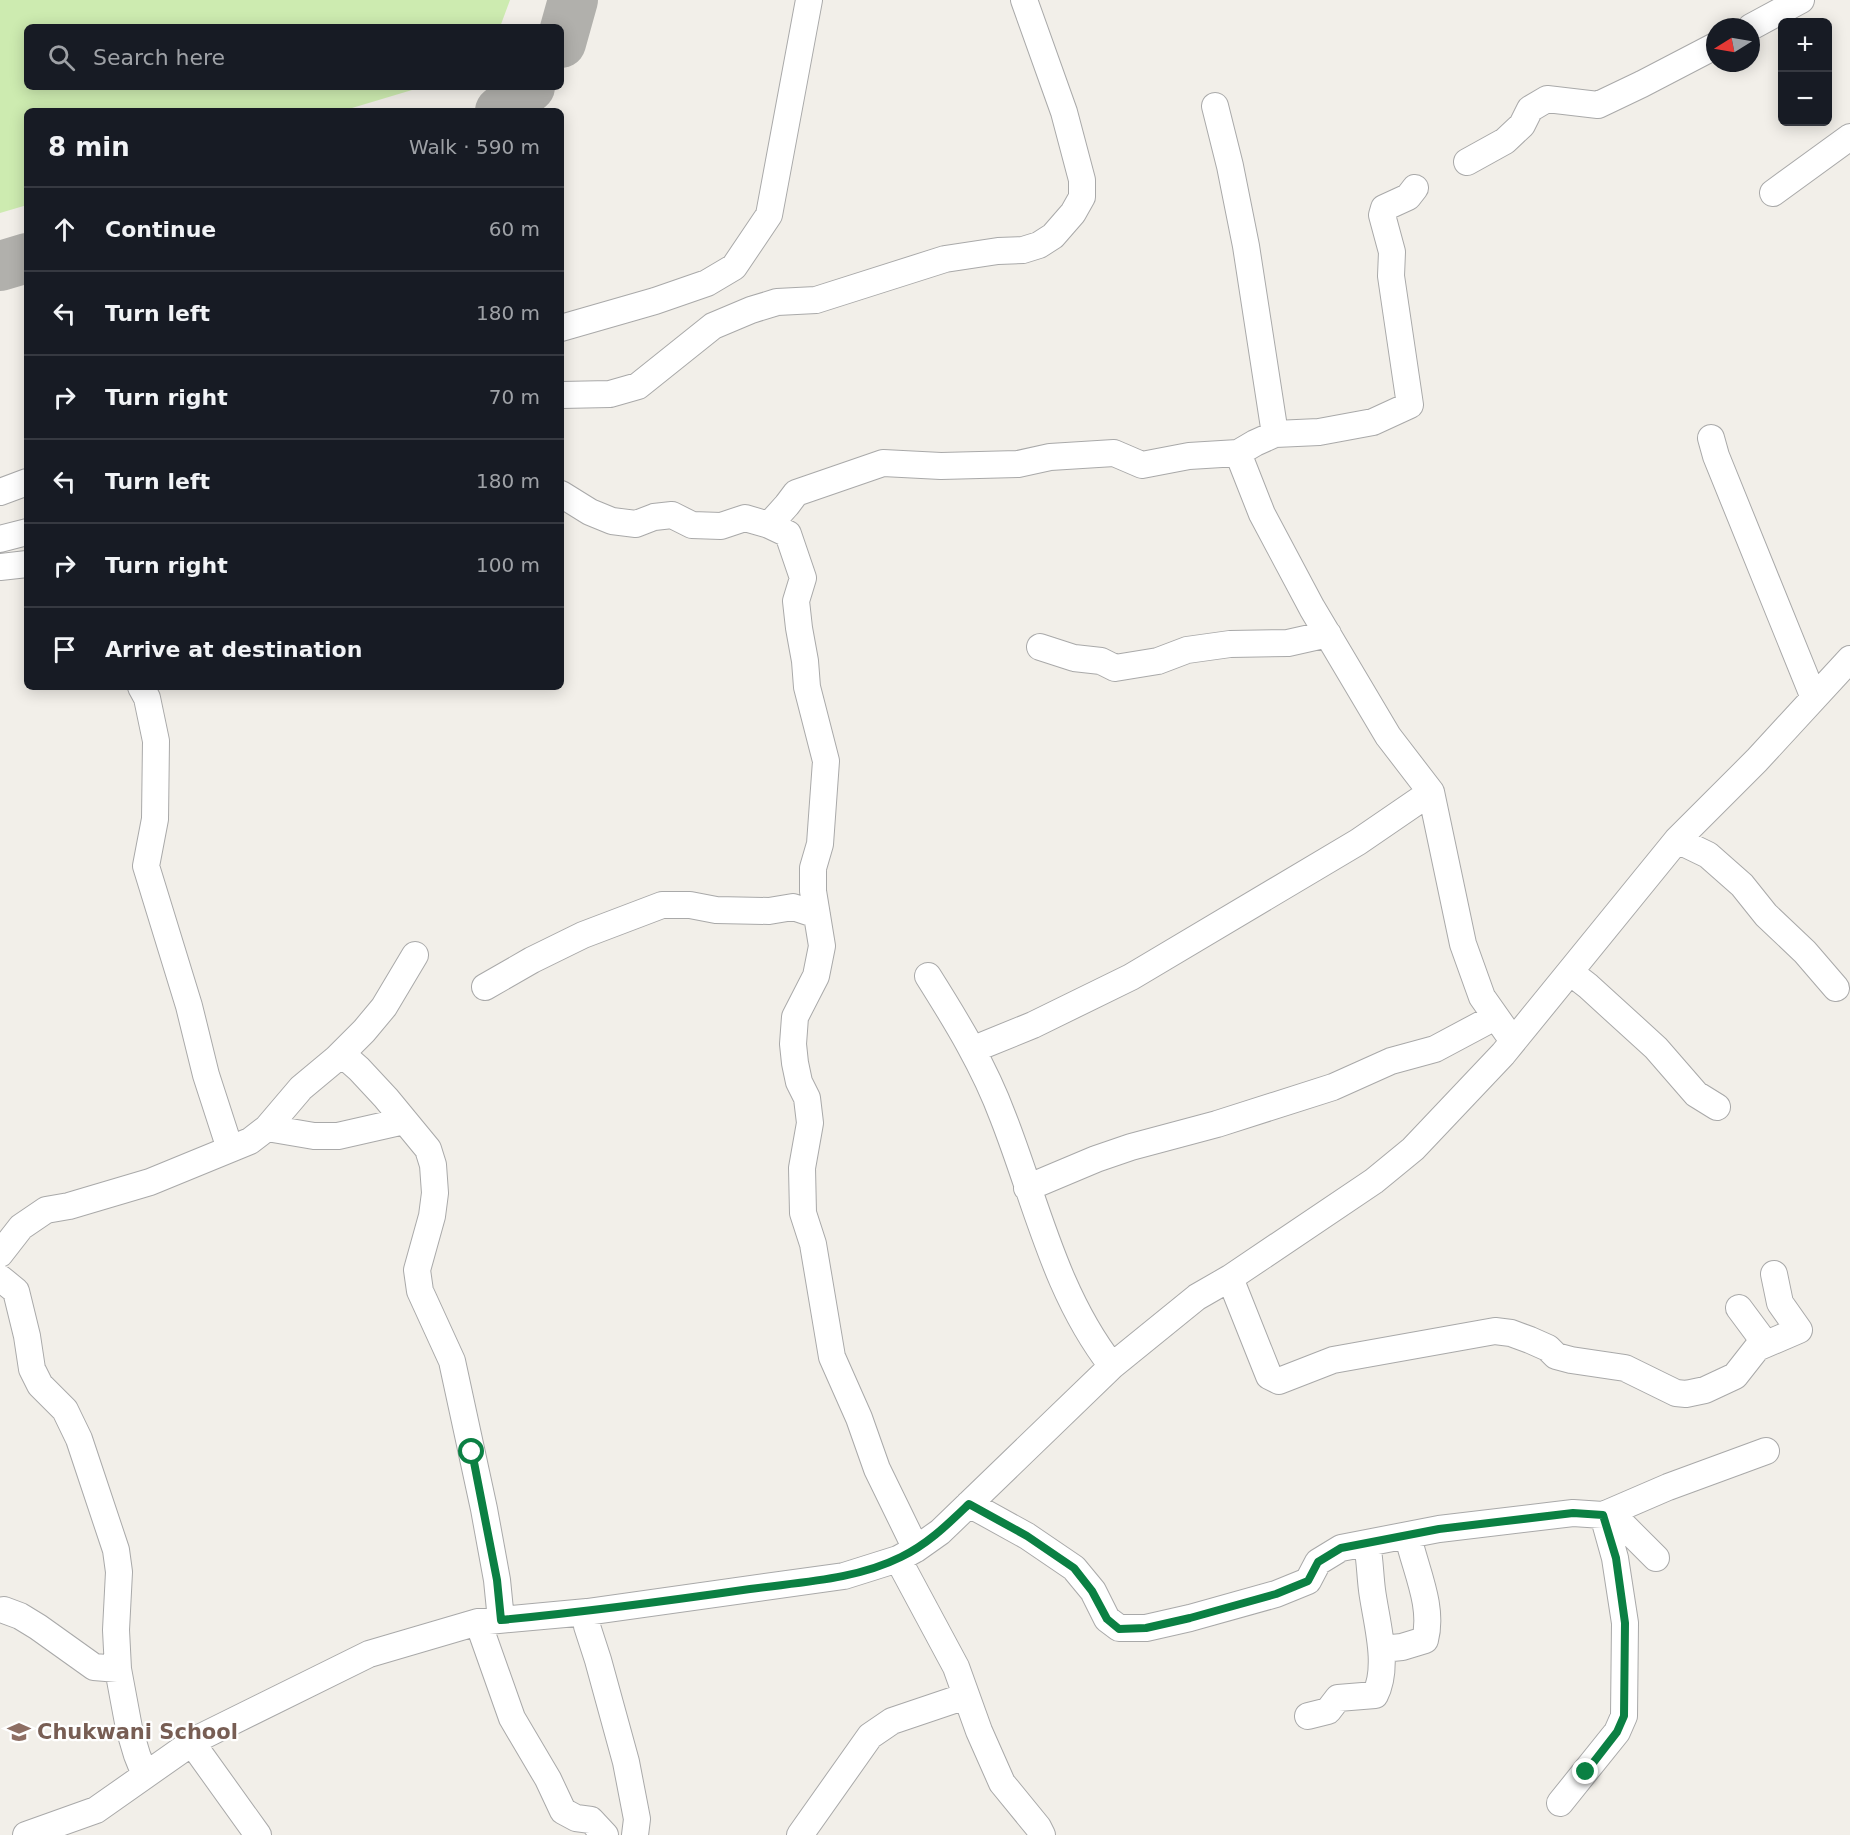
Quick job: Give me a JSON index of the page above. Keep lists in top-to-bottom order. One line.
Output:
{"places":{"school or university":["Chukwani School"]},"north":"left","page":{"map_buttons":["+","−"],"search":"Search here","heading":["8 min","Walk · 590 m"],"list":[["Continue","60 m"],["Turn left","180 m"],["Turn right","70 m"],["Turn left","180 m"],["Turn right","100 m"],"Arrive at destination"]}}
